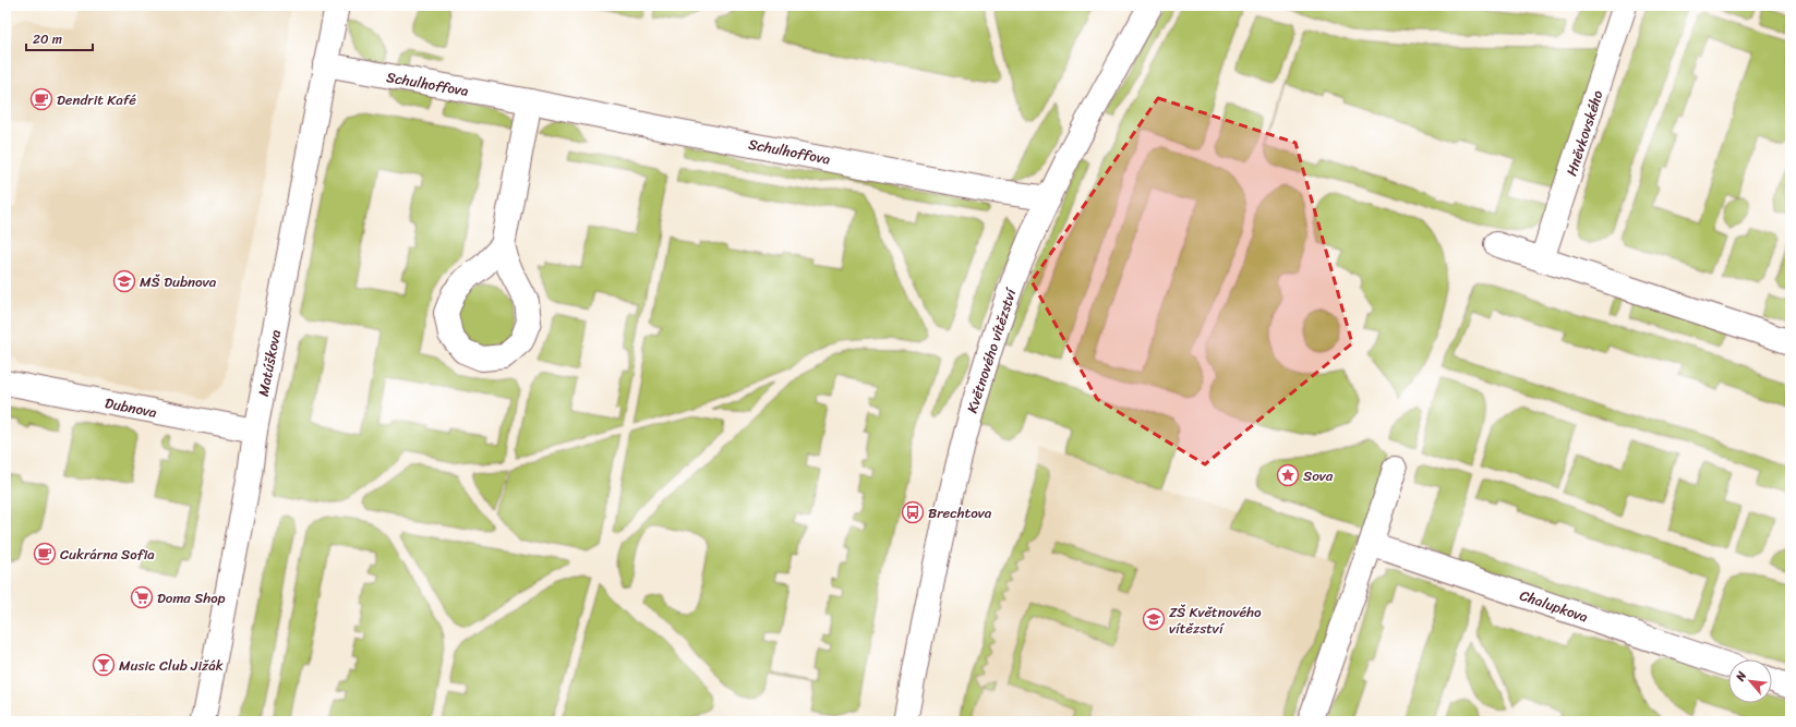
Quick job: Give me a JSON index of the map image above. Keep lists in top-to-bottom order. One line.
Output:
{"streets":{"street":["Schulhoffova","Hněvkovského","Květnového vítězství","Matúškova","Dubnova","Chalupkova"]},"crossings":[["Schulhoffova","Květnového vítězství"],["Schulhoffova","Matúškova"],["Matúškova","Dubnova"]],"places":{"cafe":["Dendrit Kafé","Cukrárna Sofia"],"school or university":["MŠ Dubnova","ZŠ Květnového vítězství"],"place":["Sova"],"bus stop":["Brechtova"],"supermarket":["Doma Shop"],"bar":["Music Club Jižák"]},"scale_bar":"20 m","north":"top left"}
